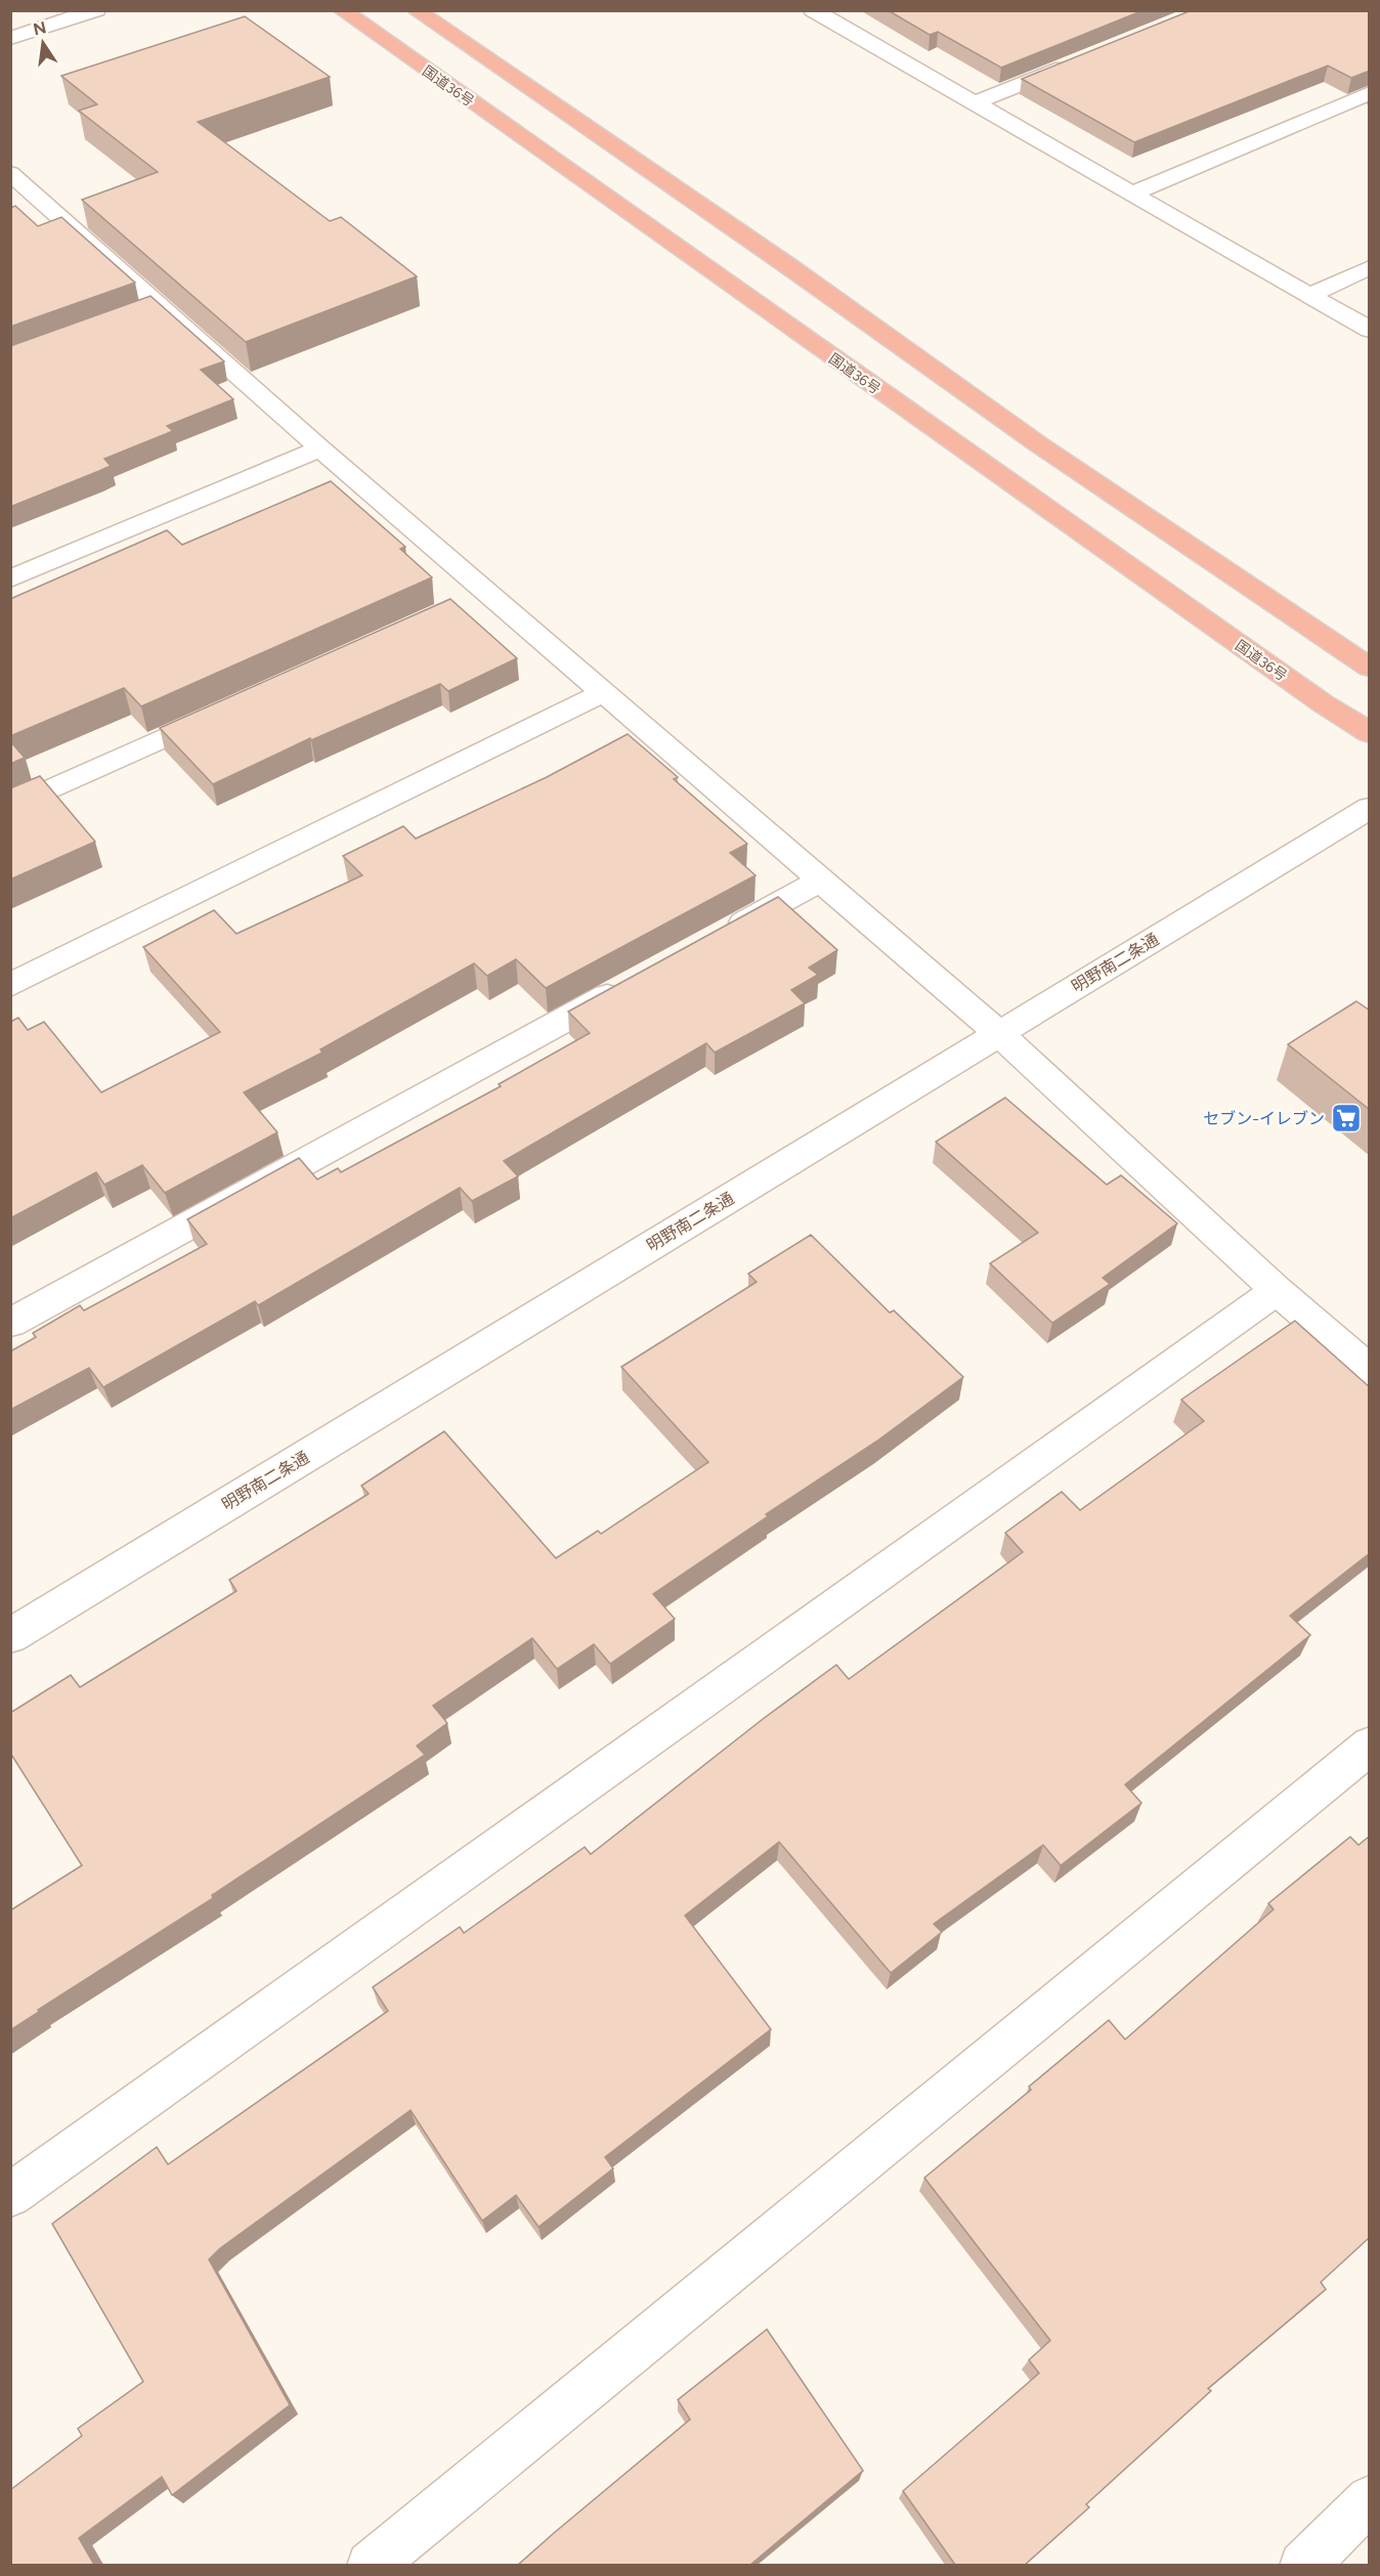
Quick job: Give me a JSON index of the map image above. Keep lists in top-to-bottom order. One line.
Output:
{"streets":{"highway":["国道36号"],"street":["明野南二条通"]},"places":{"supermarket":["セブン-イレブン"]},"north":"top"}
